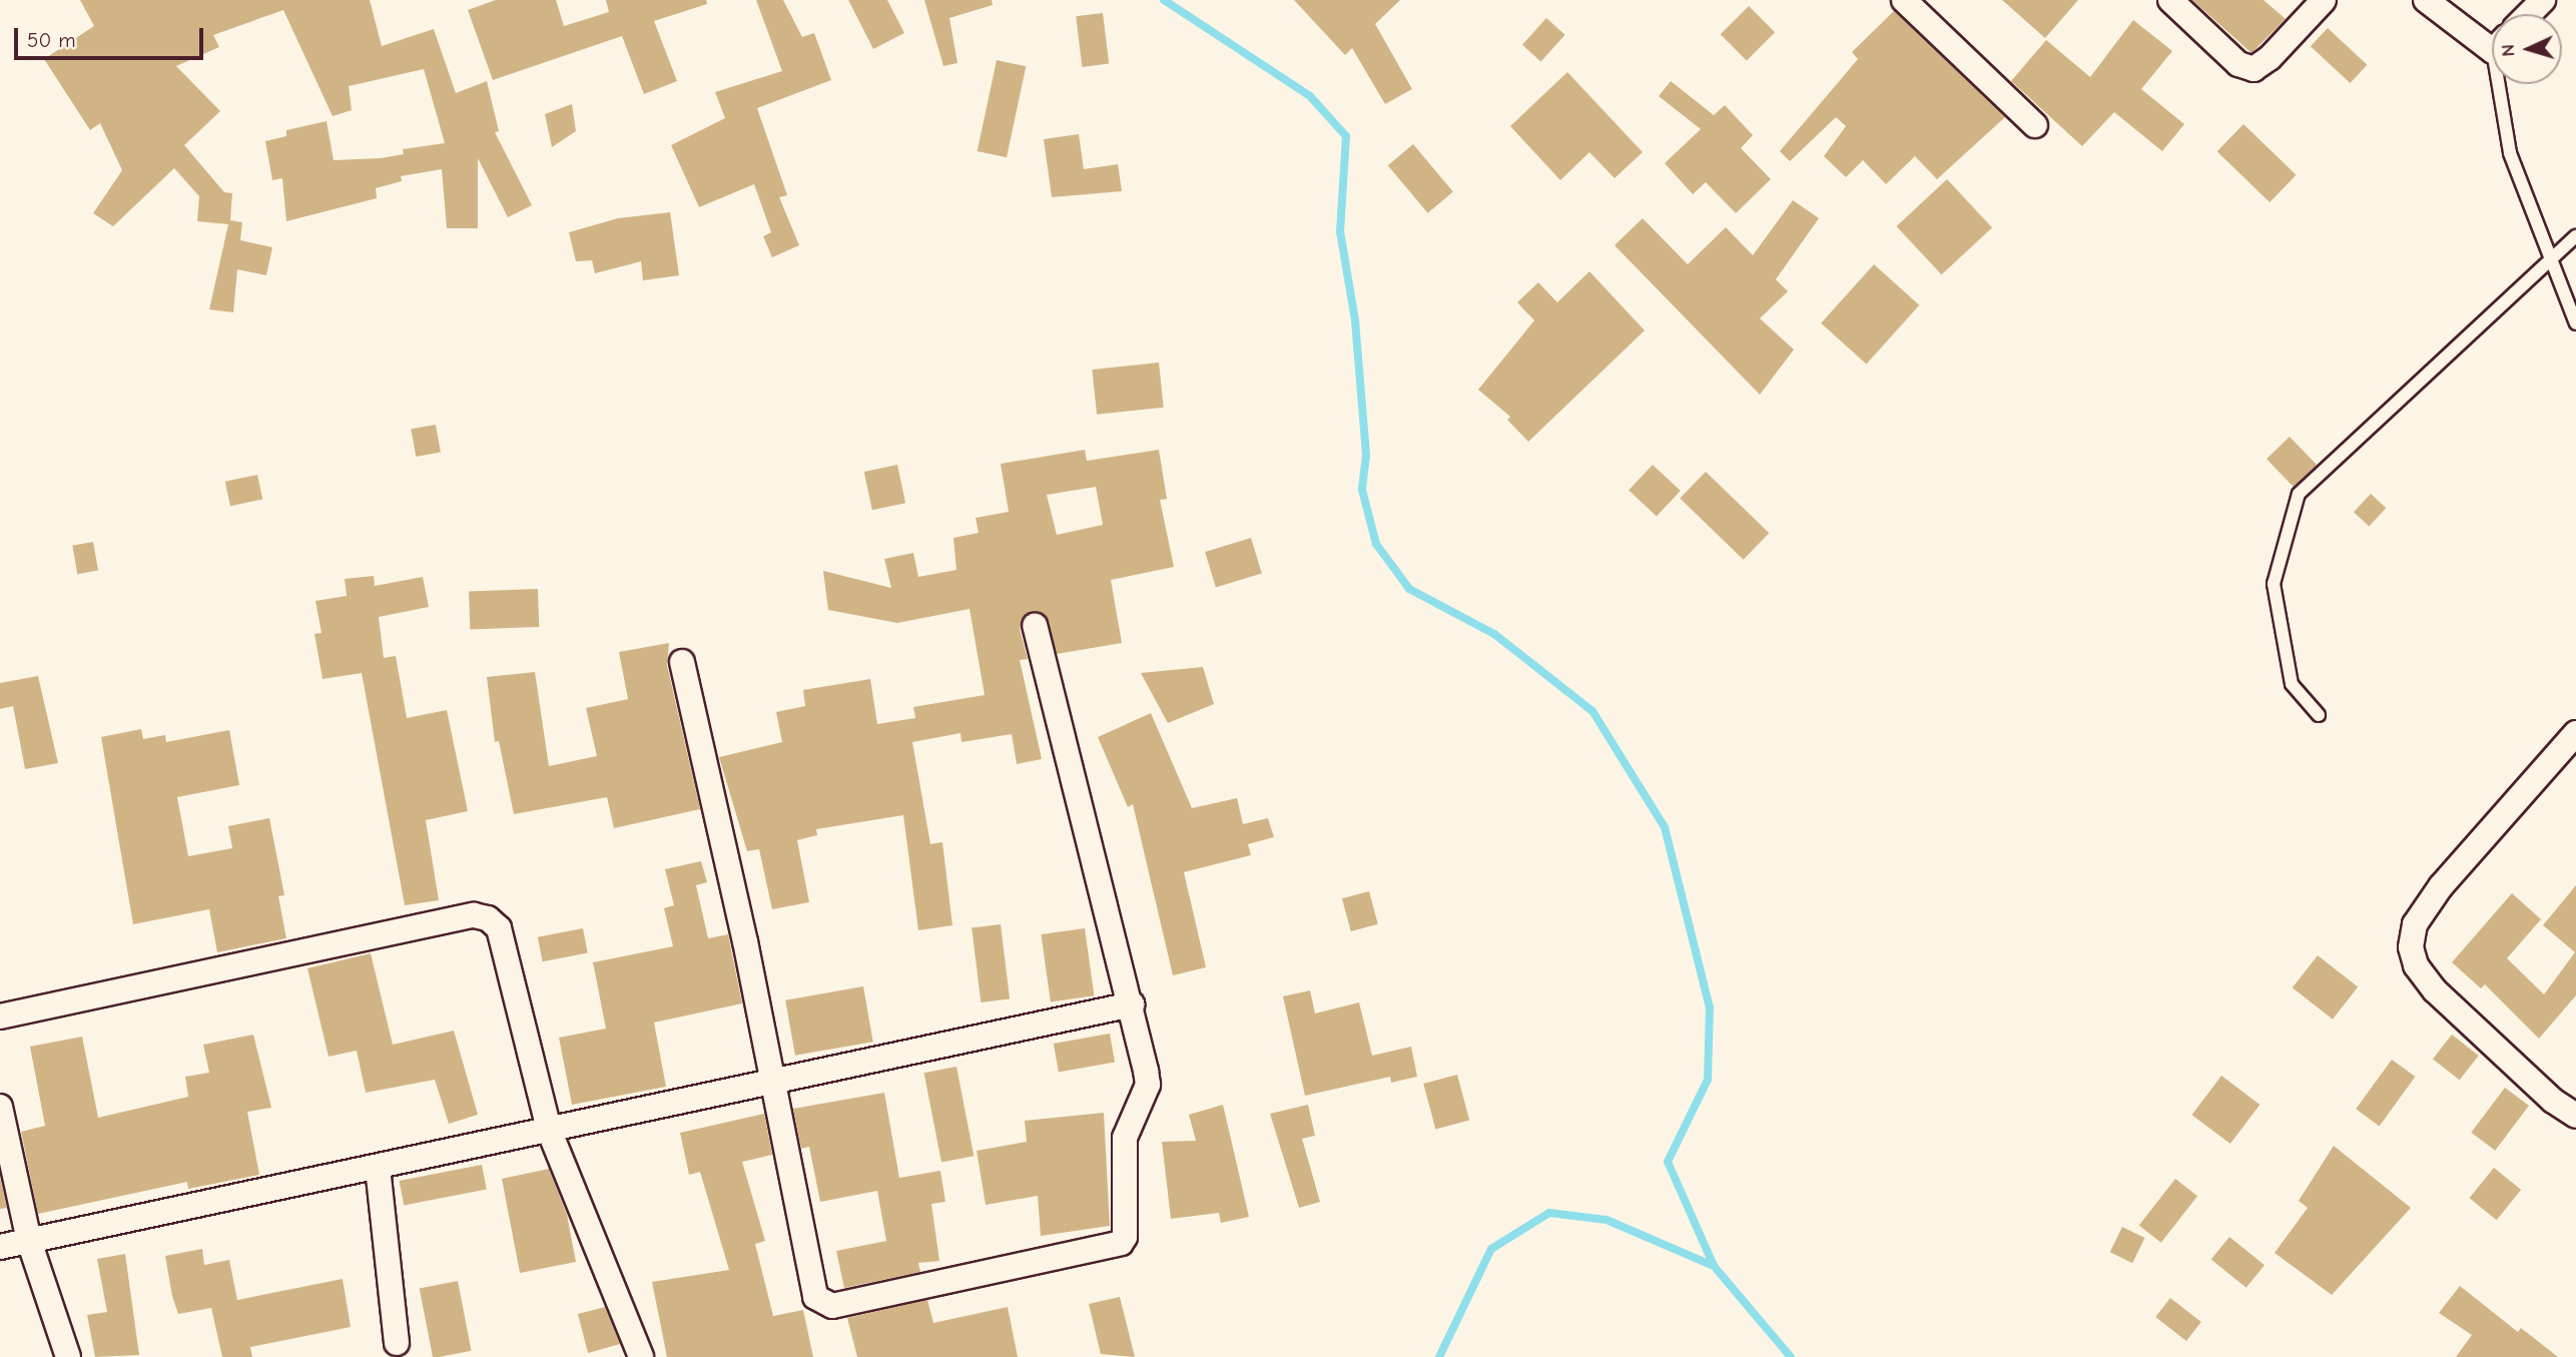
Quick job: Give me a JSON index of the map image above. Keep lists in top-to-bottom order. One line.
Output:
{"scale_bar":"50 m","north":"left"}
